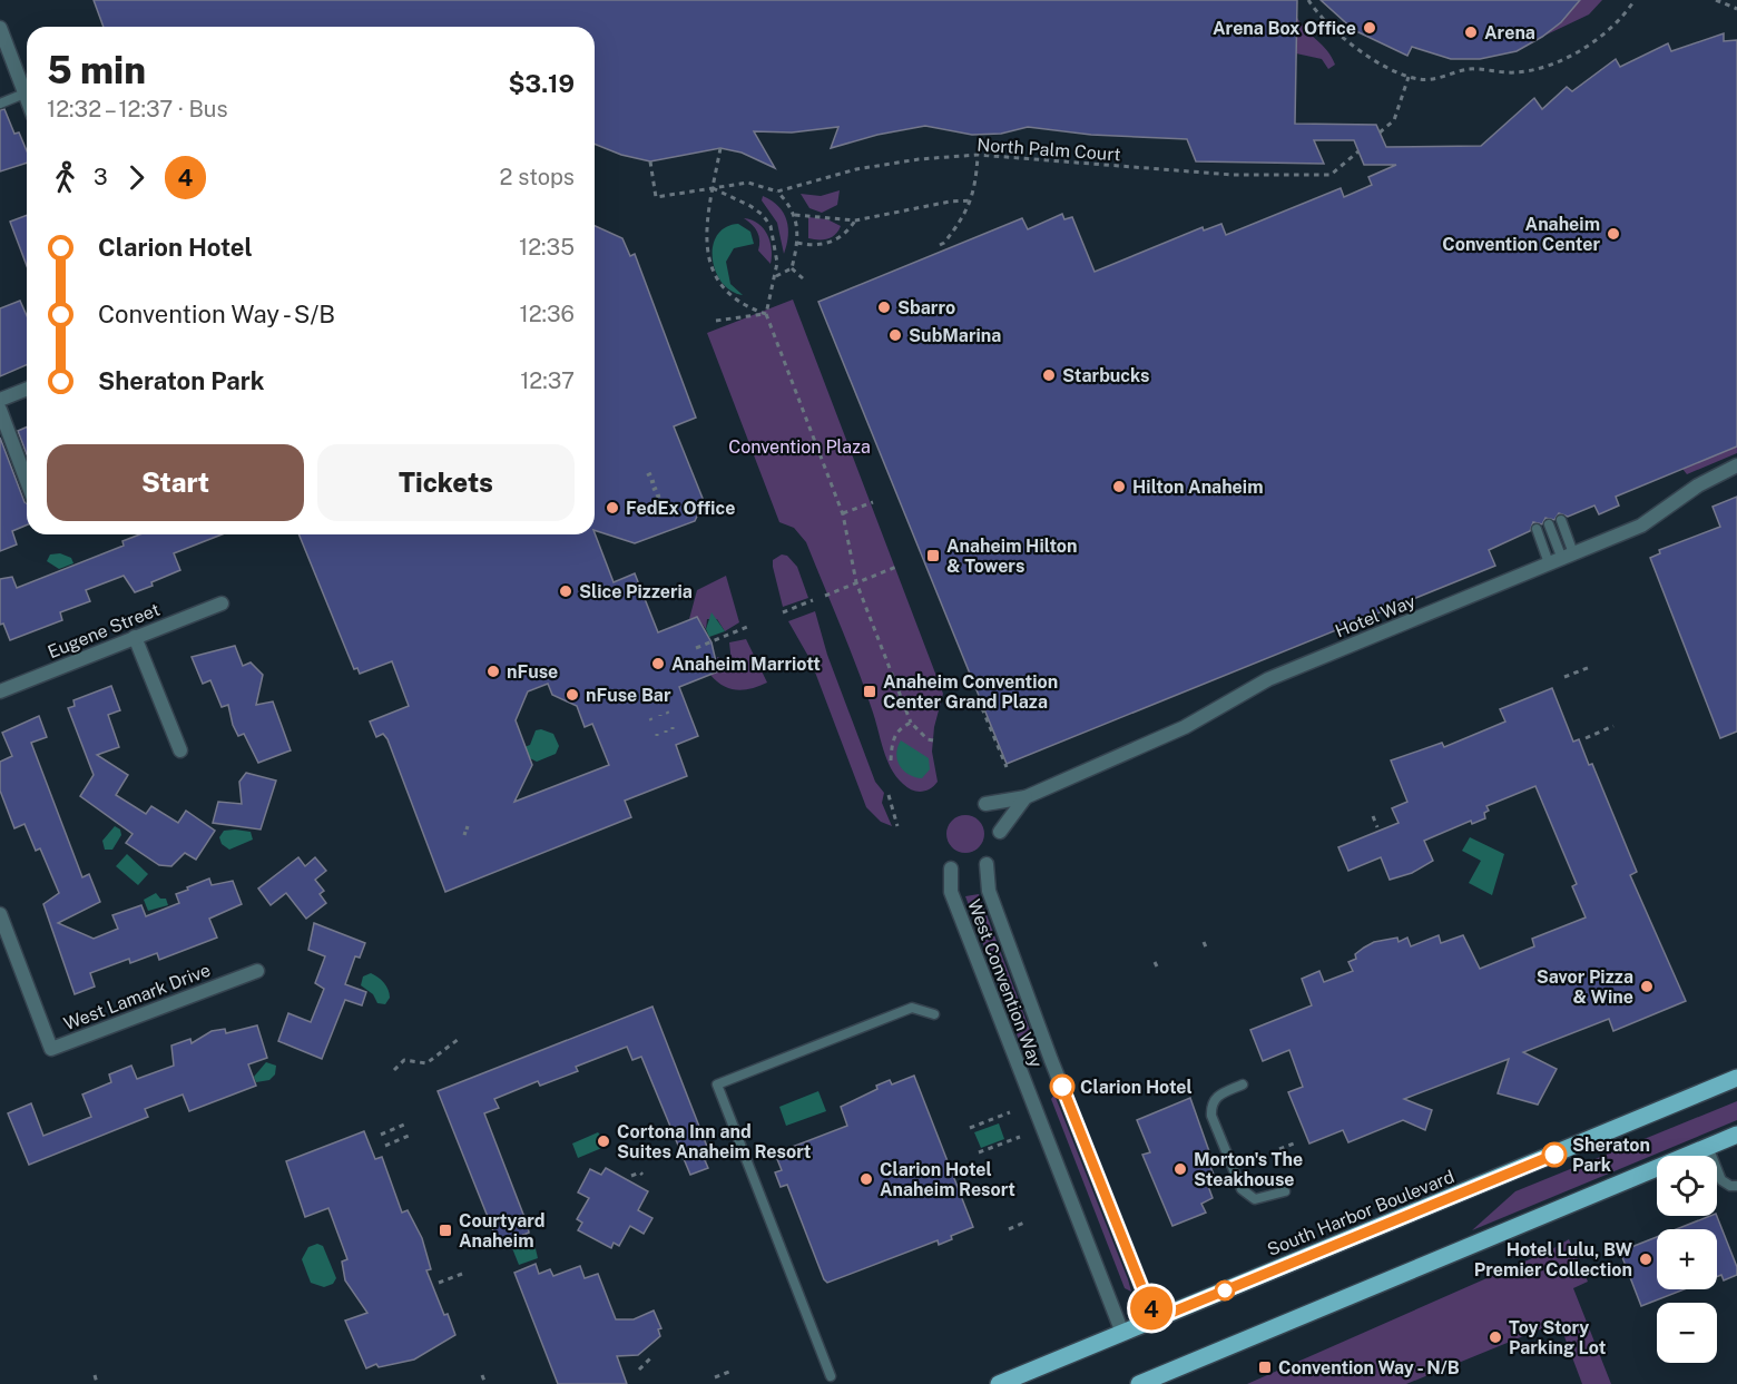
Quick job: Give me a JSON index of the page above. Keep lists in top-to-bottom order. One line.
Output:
{"streets":{"main road":["South Harbor Boulevard"],"street":["Hotel Way","Eugene Street","West Convention Way","West Lamark Drive"],"path":["North Palm Court"]},"crossings":[["West Convention Way","South Harbor Boulevard"]],"parks":["Convention Plaza"],"places":{"other":["Arena Box Office","Arena","Anaheim Convention Center","Sbarro","SubMarina","Starbucks","Hilton Anaheim","FedEx Office","Slice Pizzeria","Anaheim Marriott","nFuse","nFuse Bar","Savor Pizza & Wine","Clarion Hotel","Cortona Inn and Suites Anaheim Resort","Sheraton Park","Morton's The Steakhouse","Clarion Hotel Anaheim Resort","Hotel Lulu, BW Premier Collection","Toy Story Parking Lot"],"transit":["Anaheim Hilton & Towers","Anaheim Convention Center Grand Plaza","Courtyard Anaheim","Convention Way - N/B"]},"lines":["bus line 4"],"page":{"on_map":"4","heading":["5 min","12:32 – 12:37 · Bus","$3.19"],"legs":["3","4","2 stops"],"list":[{"name":"Clarion Hotel","value":"12:35"},{"name":"Convention Way - S/B","value":"12:36"},{"name":"Sheraton Park","value":"12:37"}],"buttons":["Start","Tickets"],"map_buttons":["+","−"]}}
